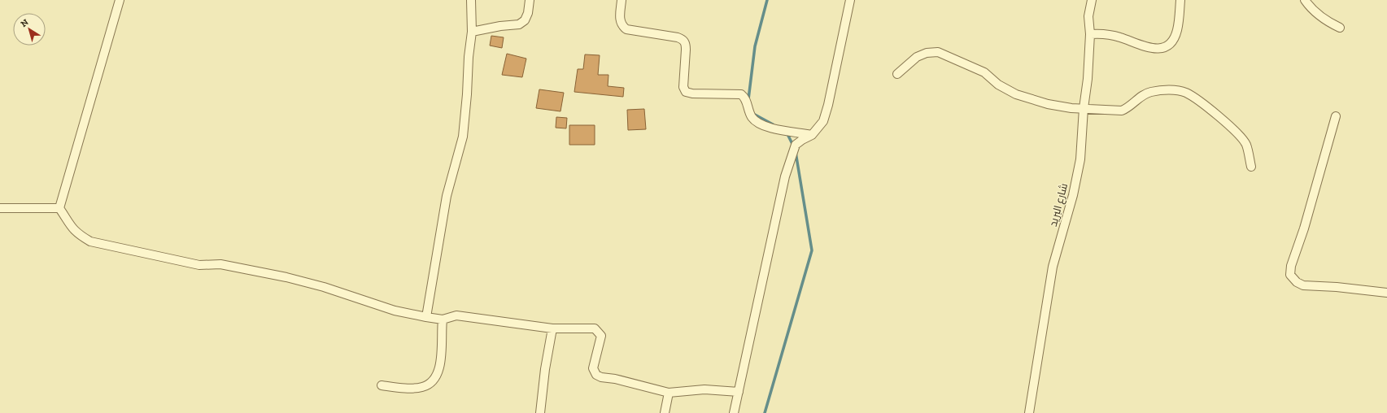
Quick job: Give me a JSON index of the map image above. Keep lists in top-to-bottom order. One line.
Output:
{"streets":{"street":["شارع البريد"]},"north":"top left"}
